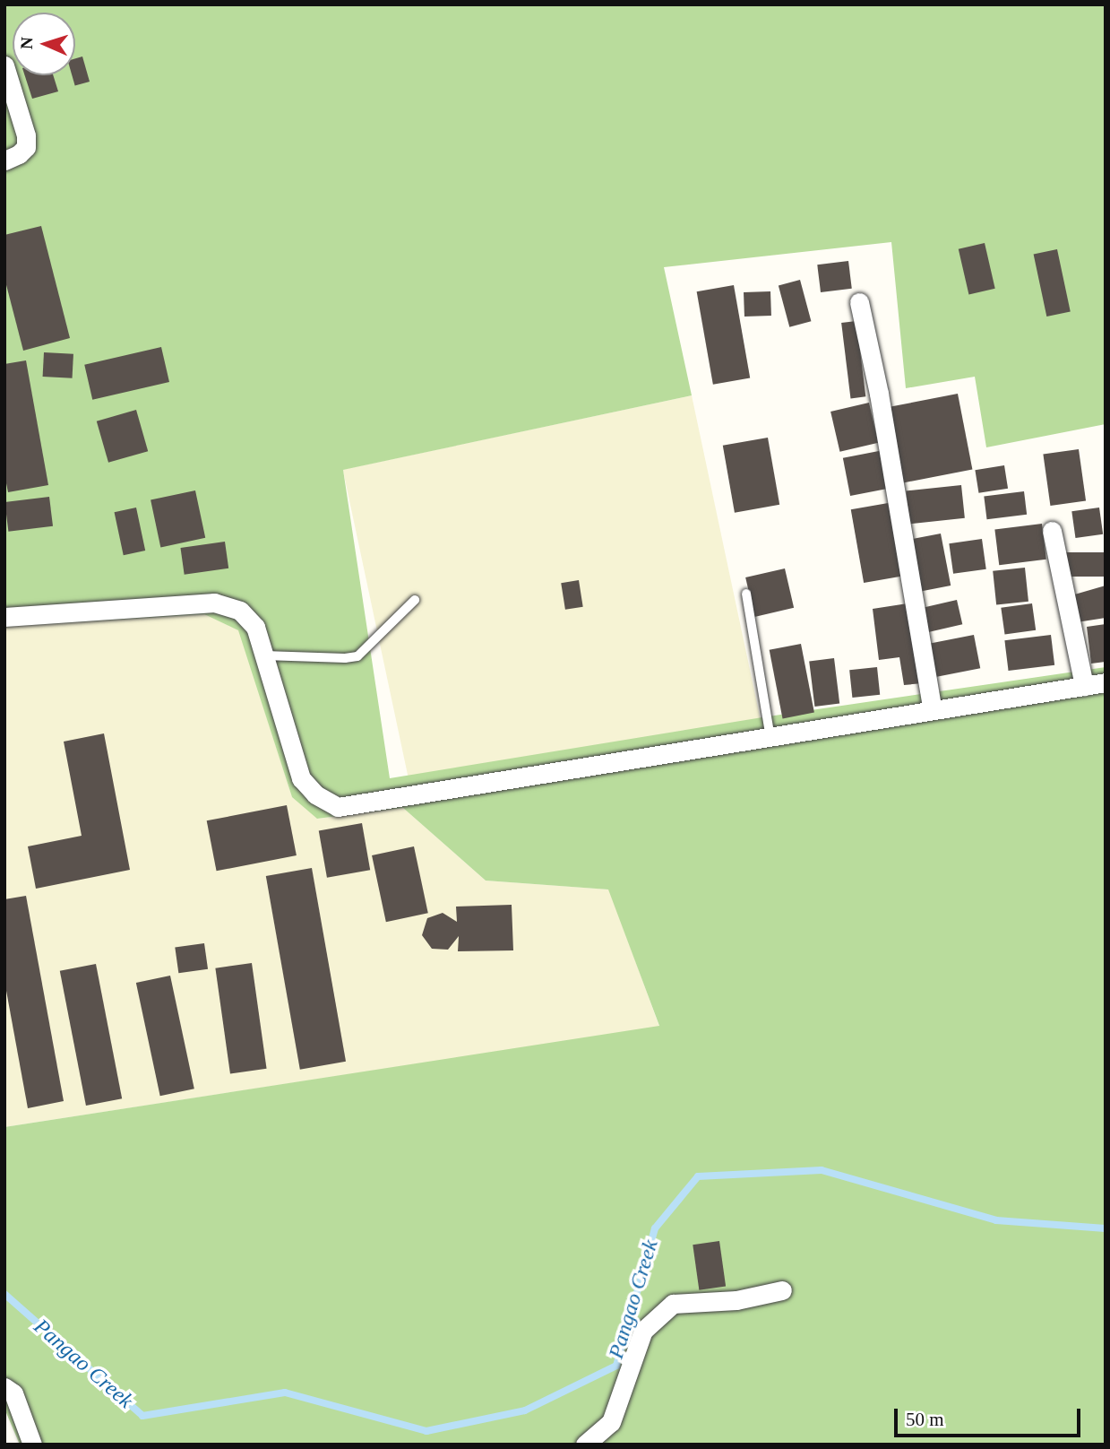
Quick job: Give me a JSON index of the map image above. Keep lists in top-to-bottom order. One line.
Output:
{"water":["Pangao Creek"],"scale_bar":"50 m","north":"left"}
